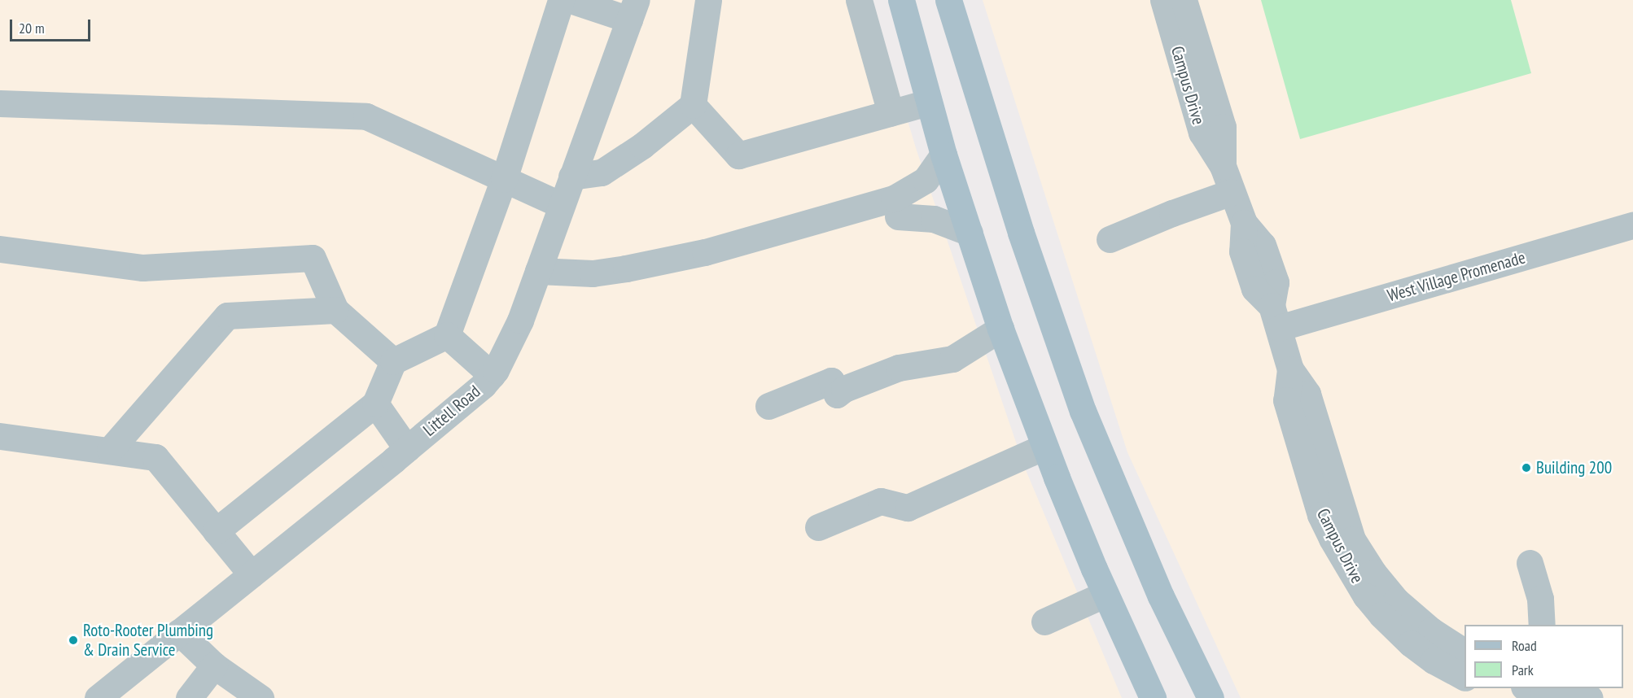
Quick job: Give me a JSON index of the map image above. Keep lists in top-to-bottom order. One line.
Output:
{"streets":{"street":["Campus Drive","West Village Promenade","Littell Road"]},"crossings":[["Campus Drive","West Village Promenade"]],"places":["Building 200","Roto-Rooter Plumbing & Drain Service"],"legend":["Road","Park"],"scale_bar":"20 m"}
